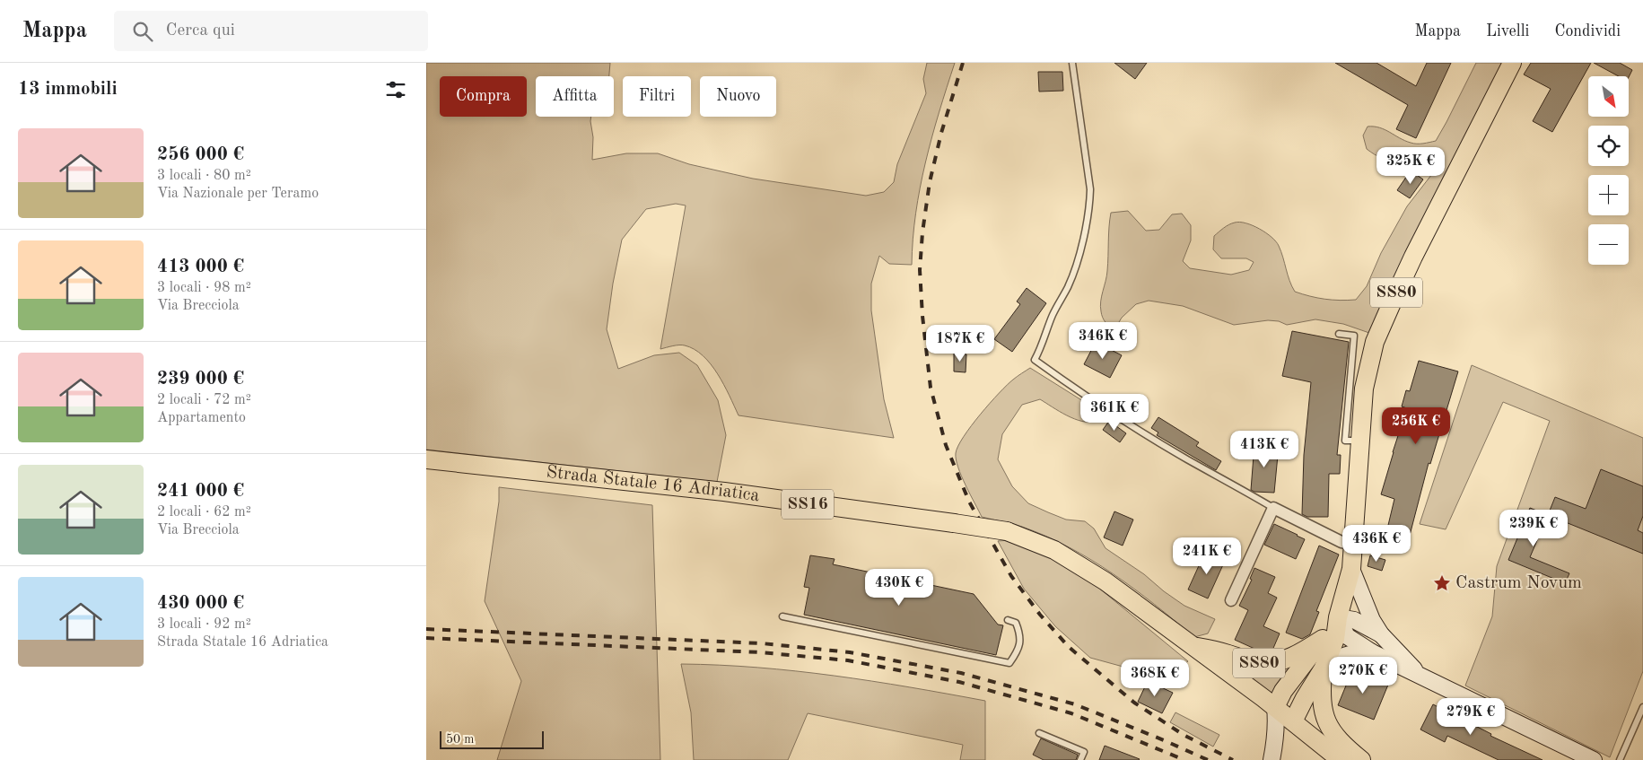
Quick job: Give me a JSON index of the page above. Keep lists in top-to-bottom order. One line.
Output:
{"streets":{"main road":["SS80","Strada Statale 16 Adriatica","SS16"]},"crossings":[["SS80","Strada Statale 16 Adriatica"],["SS80","SS16"],["Strada Statale 16 Adriatica","SS16"]],"places":{"place":["Castrum Novum"]},"scale_bar":"50 m","north":"bottom right","page":{"header":"Mappa","search":"Cerca qui","nav":["Mappa","Livelli","Condividi"],"heading":"13 immobili","map_buttons":["+","−"],"chip":["Compra","Affitta","Filtri","Nuovo"],"list":[{"name":"256 000 €","note":"3 locali · 80 m² · Via Nazionale per Teramo"},{"name":"413 000 €","note":"3 locali · 98 m² · Via Brecciola"},{"name":"239 000 €","note":"2 locali · 72 m² · Appartamento"},{"name":"241 000 €","note":"2 locali · 62 m² · Via Brecciola"},{"name":"430 000 €","note":"3 locali · 92 m² · Strada Statale 16 Adriatica"}],"price":["325K €","346K €","187K €","361K €","256K €","413K €","239K €","436K €","241K €","430K €","270K €","368K €","279K €"],"scale":"50 m"}}
